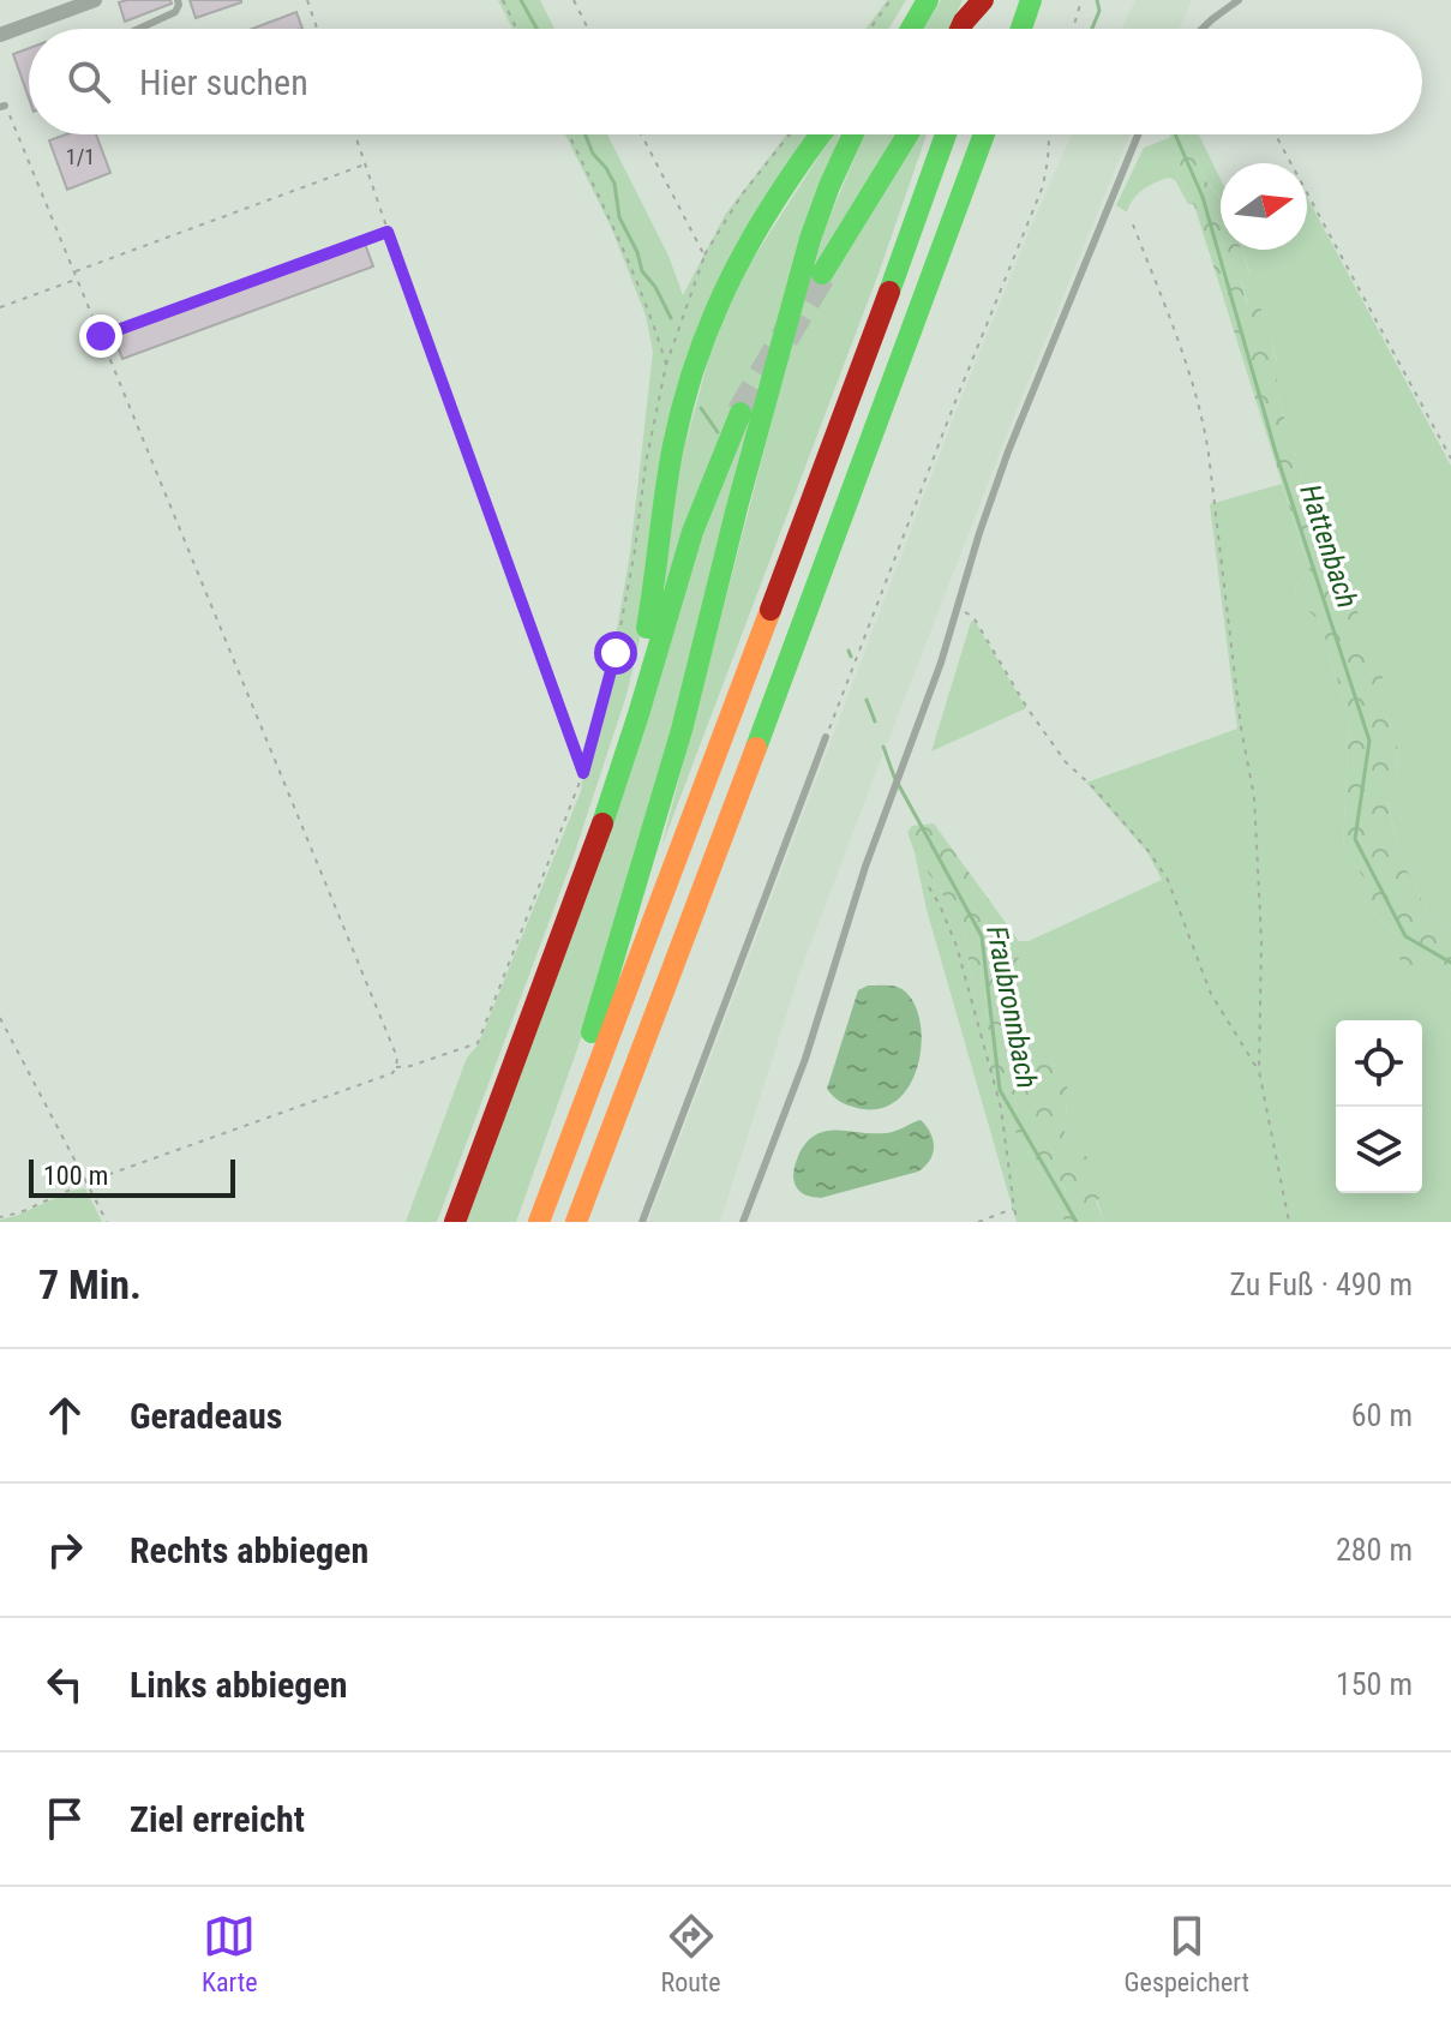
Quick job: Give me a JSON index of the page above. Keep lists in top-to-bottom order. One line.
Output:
{"water":["Hattenbach","Fraubronnbach"],"house_numbers":["1/1"],"scale_bar":"100 m","north":"right","page":{"search":"Hier suchen","scale":"100 m","heading":["7 Min.","Zu Fuß · 490 m"],"list":[["Geradeaus","60 m"],["Rechts abbiegen","280 m"],["Links abbiegen","150 m"],"Ziel erreicht"],"nav":["Karte","Route","Gespeichert"]}}
